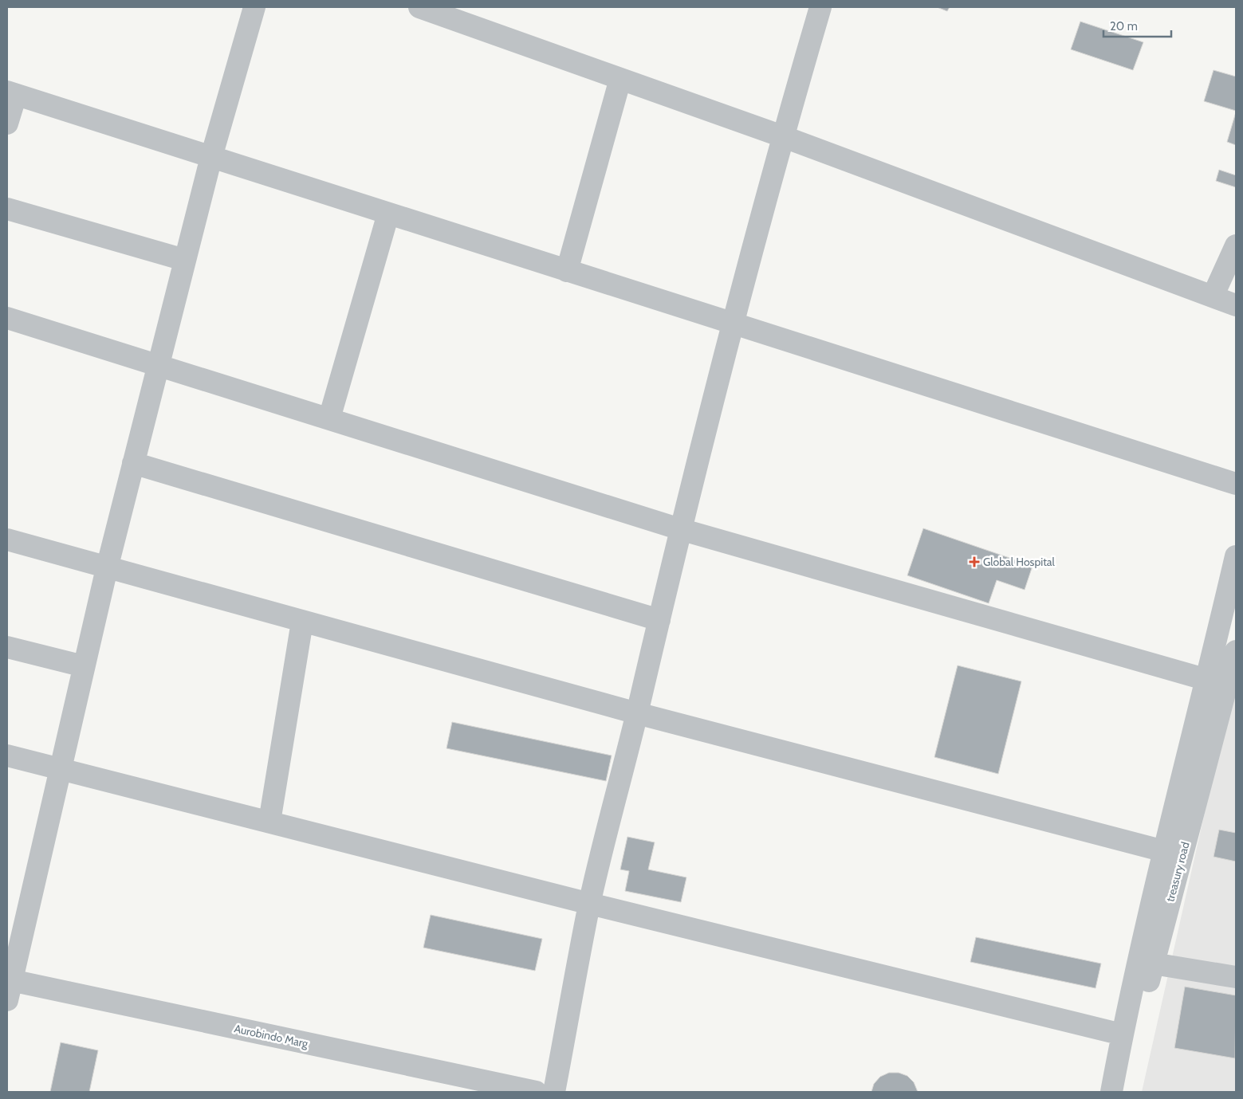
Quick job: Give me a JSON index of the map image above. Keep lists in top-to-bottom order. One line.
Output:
{"streets":{"street":["treasury road","Aurobindo Marg"]},"places":{"health":["Global Hospital"]},"scale_bar":"20 m"}
